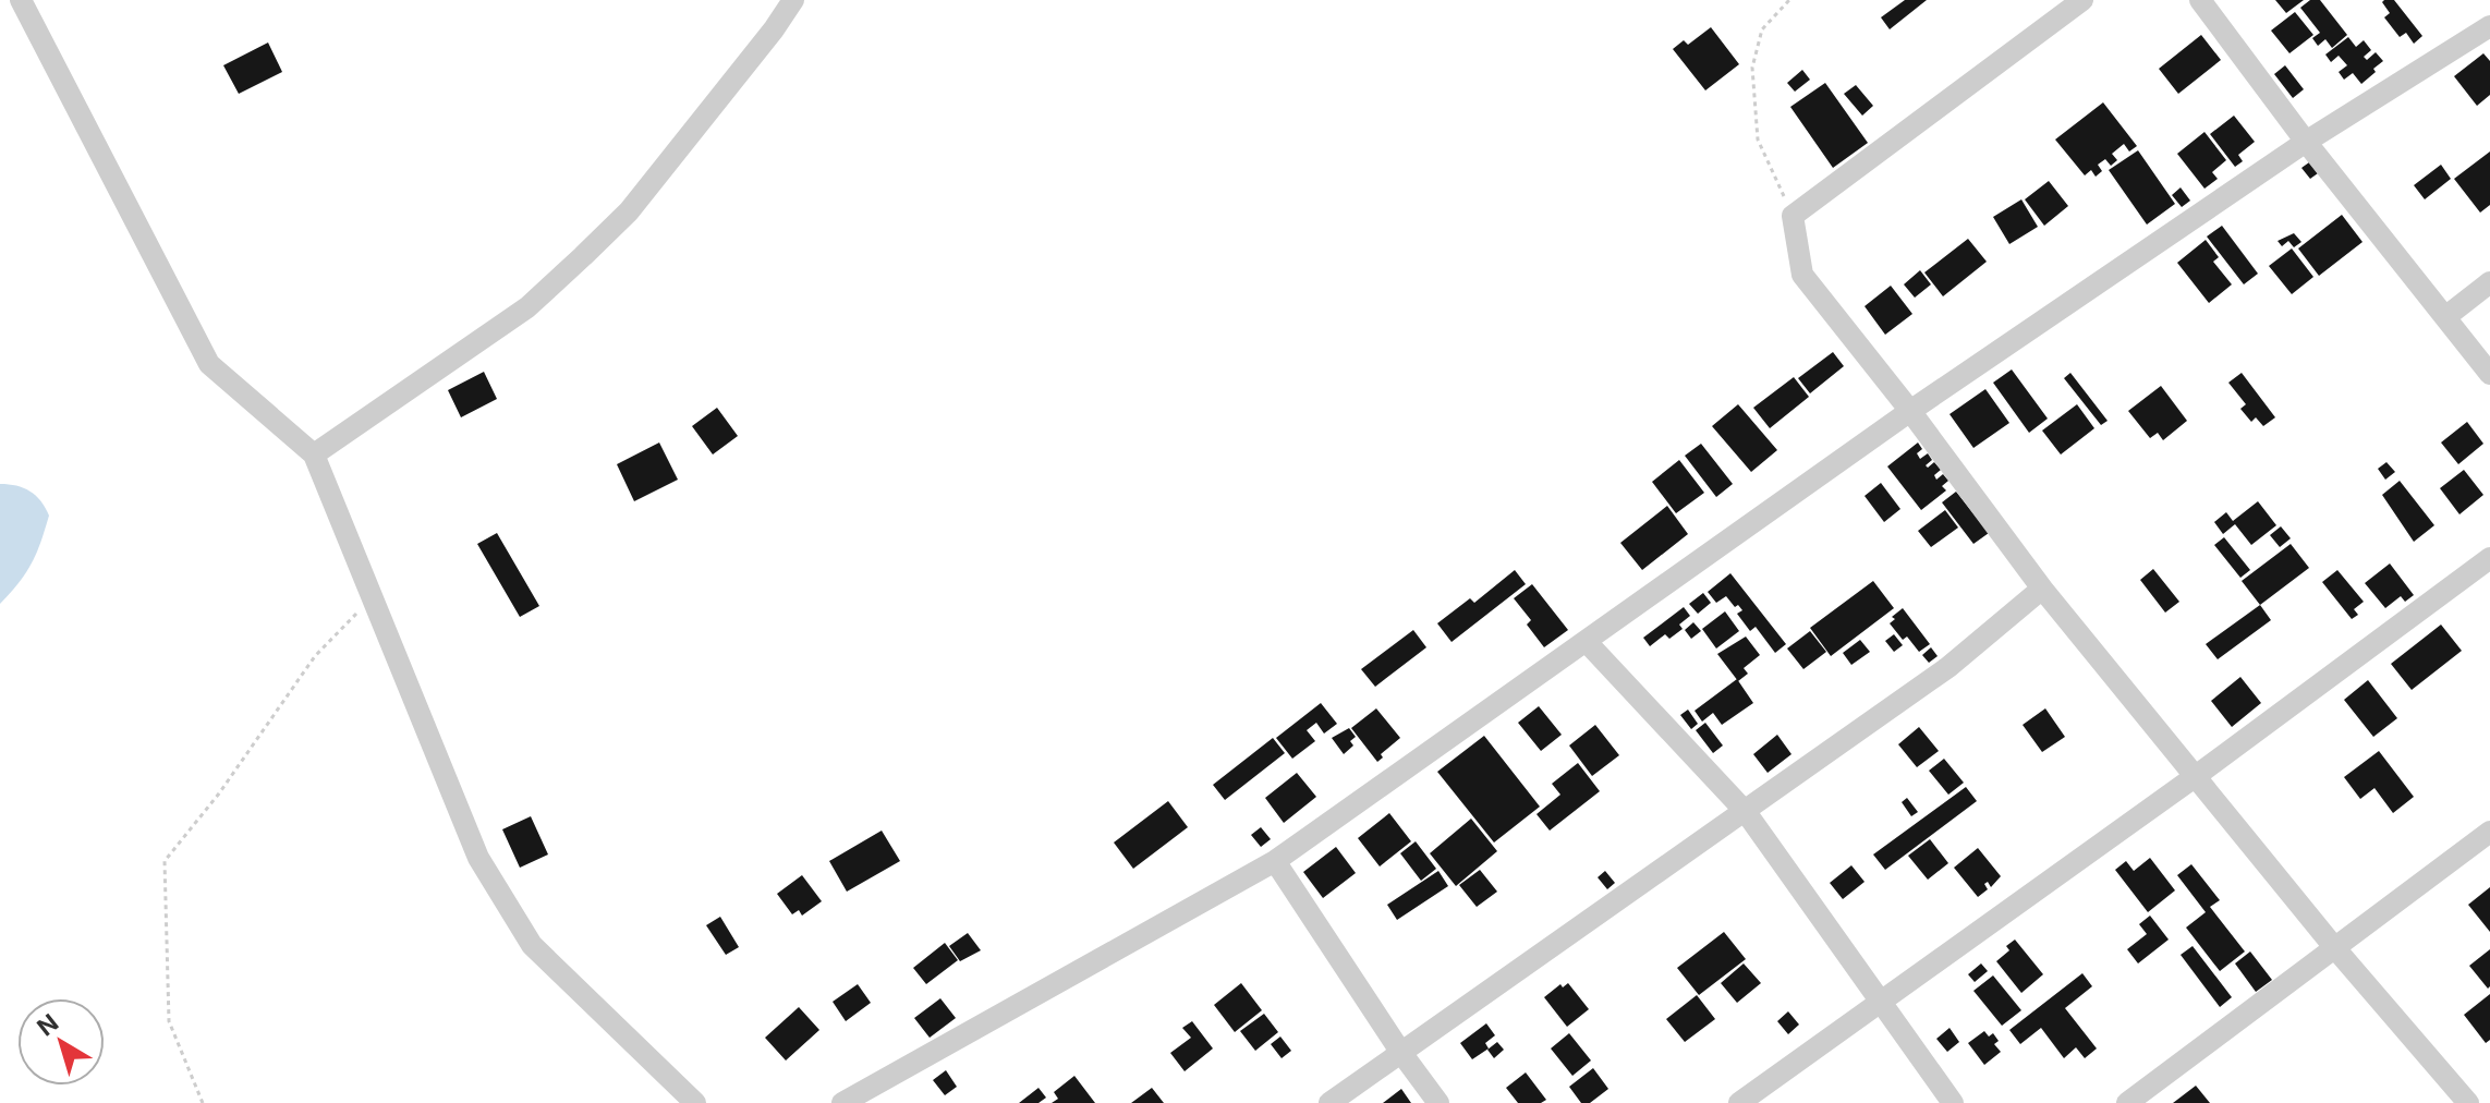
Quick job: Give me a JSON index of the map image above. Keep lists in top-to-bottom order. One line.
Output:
{"north":"top left"}
